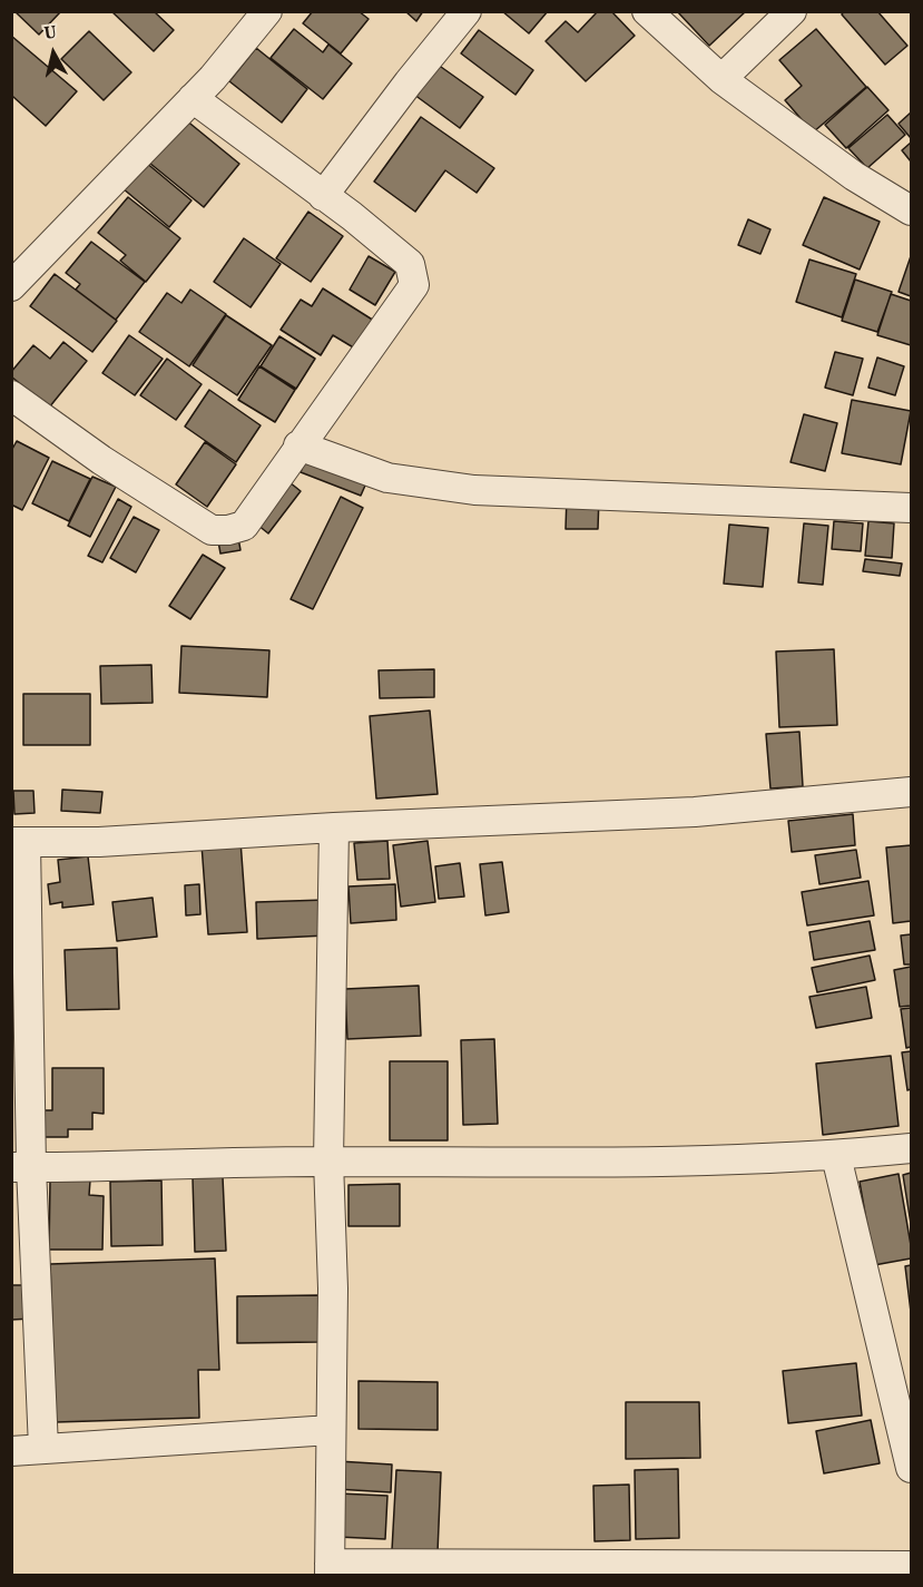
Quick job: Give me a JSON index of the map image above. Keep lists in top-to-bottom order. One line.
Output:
{"north":"top"}
